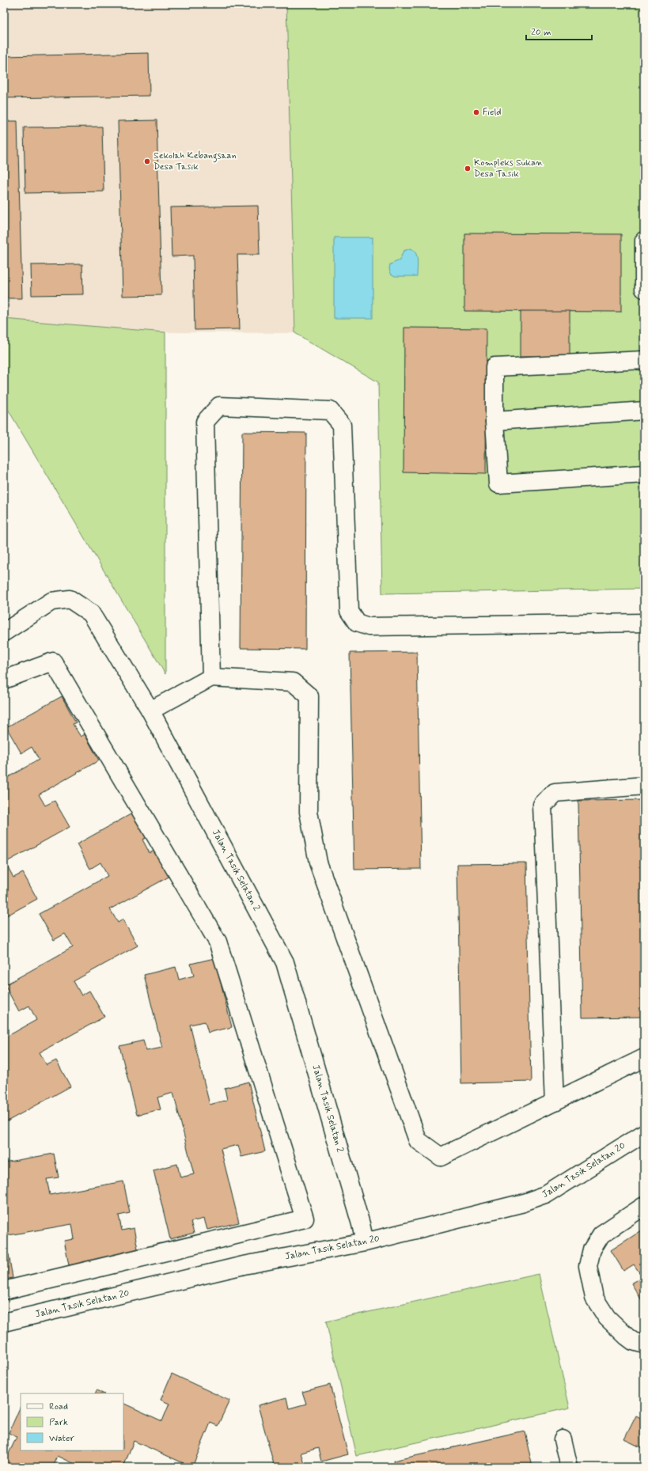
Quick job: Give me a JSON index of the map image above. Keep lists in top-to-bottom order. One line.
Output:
{"streets":{"street":["Jalan Tasik Selatan 2","Jalan Tasik Selatan 20"]},"crossings":[["Jalan Tasik Selatan 2","Jalan Tasik Selatan 20"]],"places":["Field","Sekolah Kebangsaan Desa Tasik","Kompleks Sukan Desa Tasik"],"legend":["Road","Park","Water"],"scale_bar":"20 m"}
